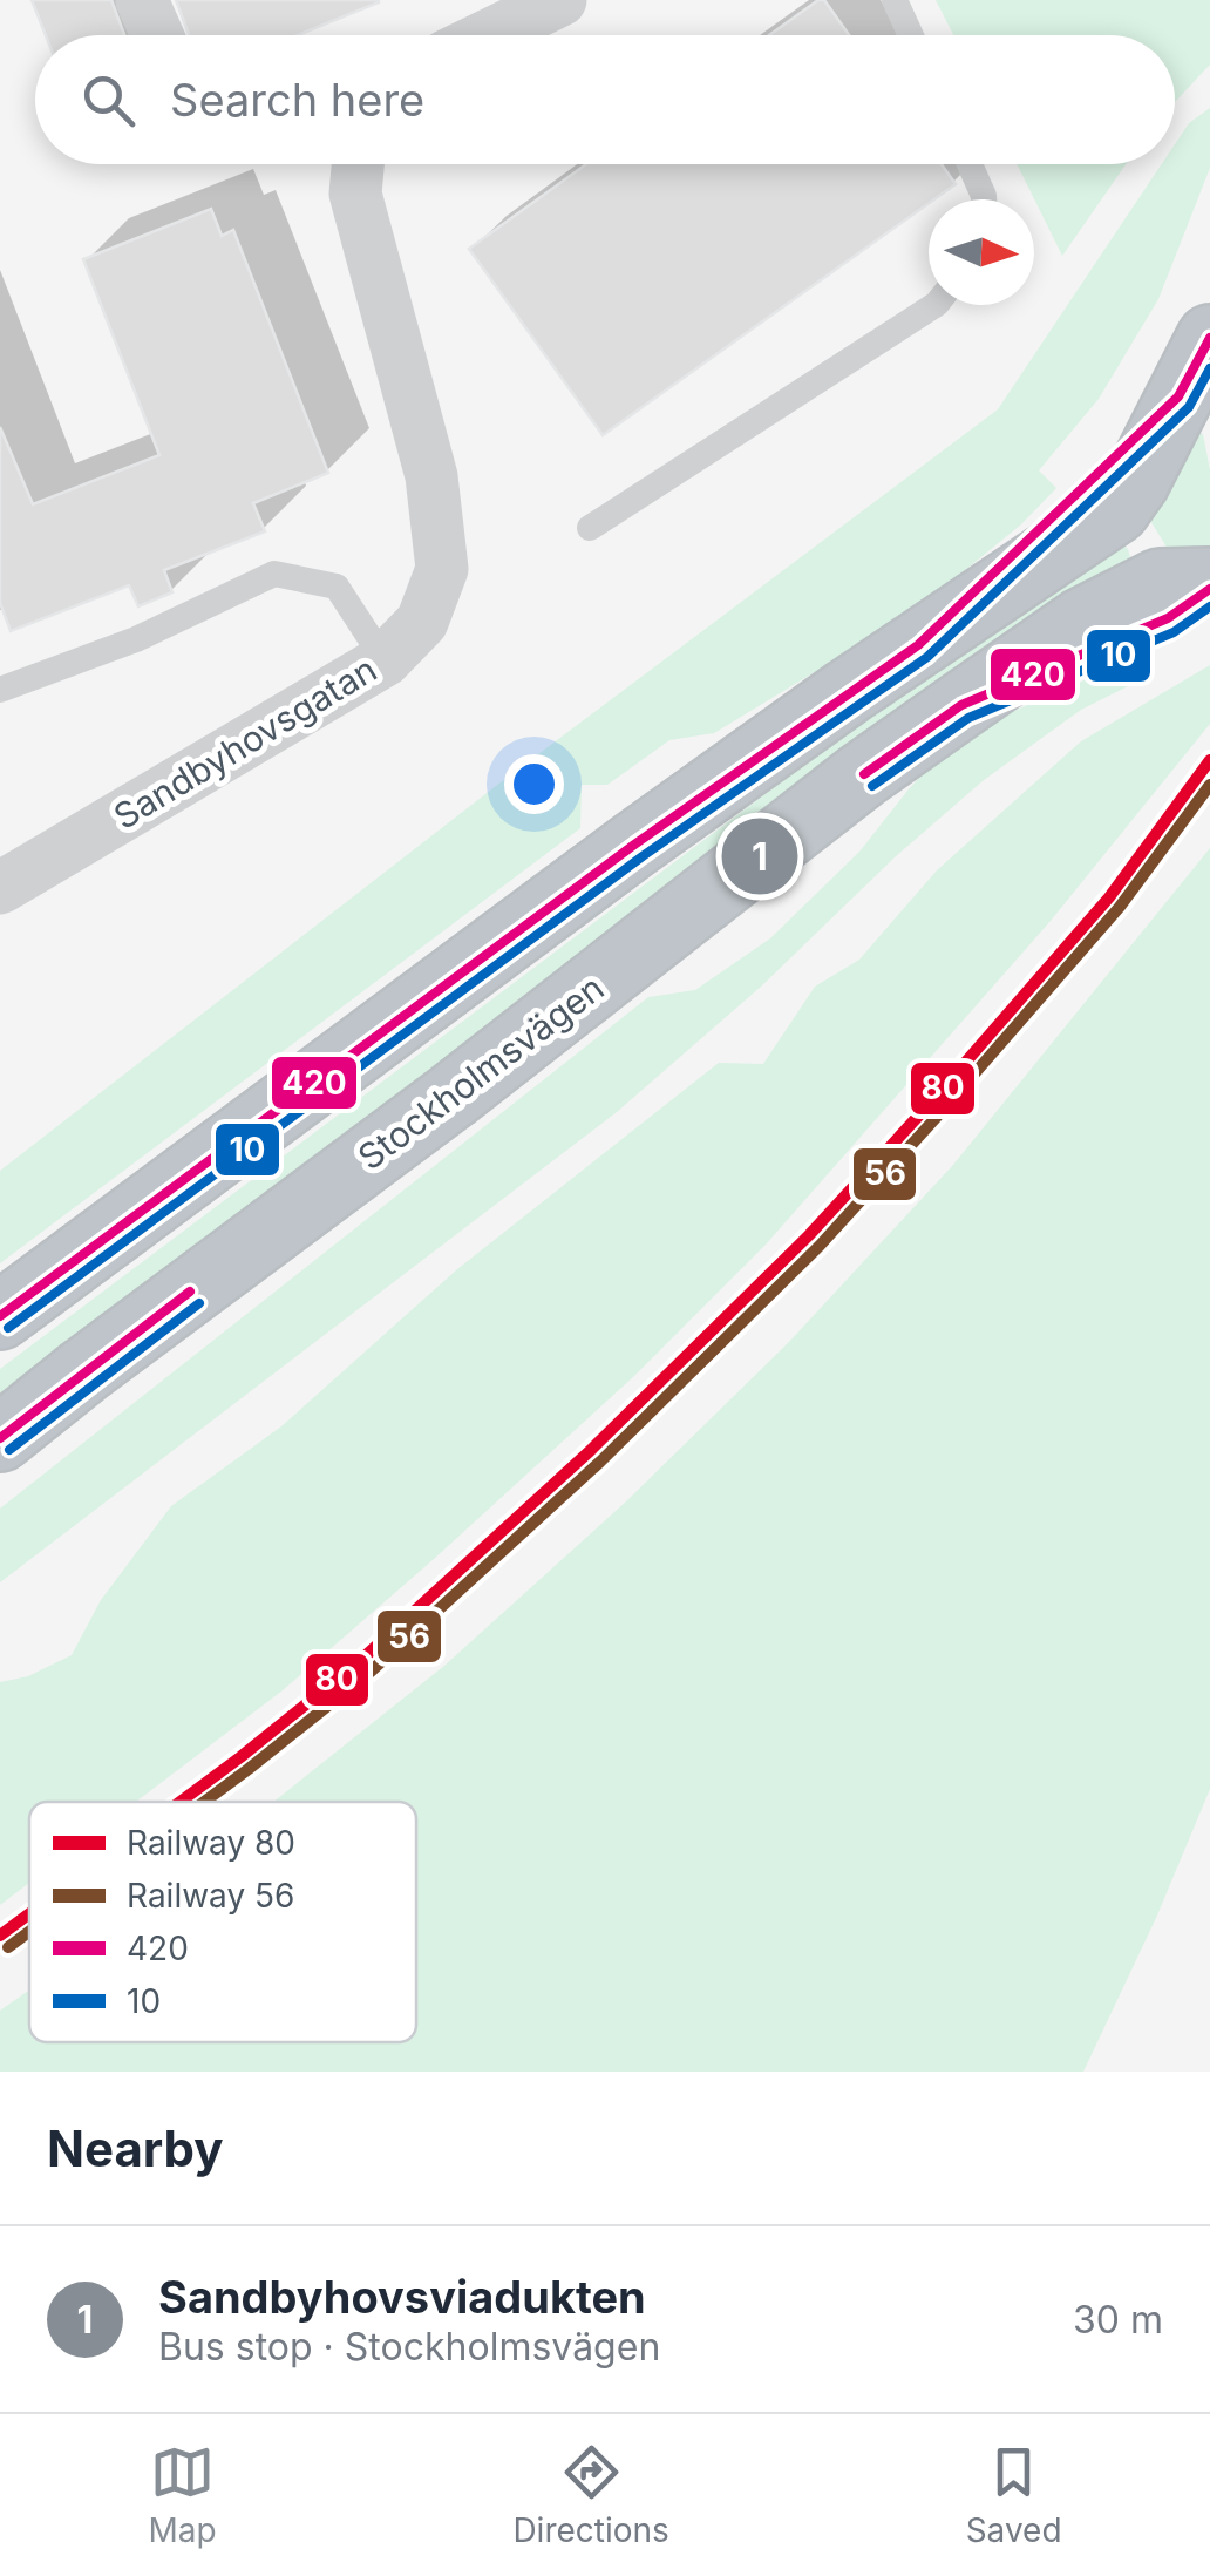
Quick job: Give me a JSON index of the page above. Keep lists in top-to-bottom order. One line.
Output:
{"streets":{"highway":["Stockholmsvägen"],"street":["Sandbyhovsgatan"]},"lines":["transit line 420","transit line 10","rail line 80","rail line 56"],"legend":["Railway 80","Railway 56","420","10"],"north":"right","page":{"search":"Search here","pins":"1","heading":"Nearby","list":[{"mark":"1","name":"Sandbyhovsviadukten","note":"Bus stop · Stockholmsvägen","value":"30 m"}],"nav":["Map","Directions","Saved"]}}
